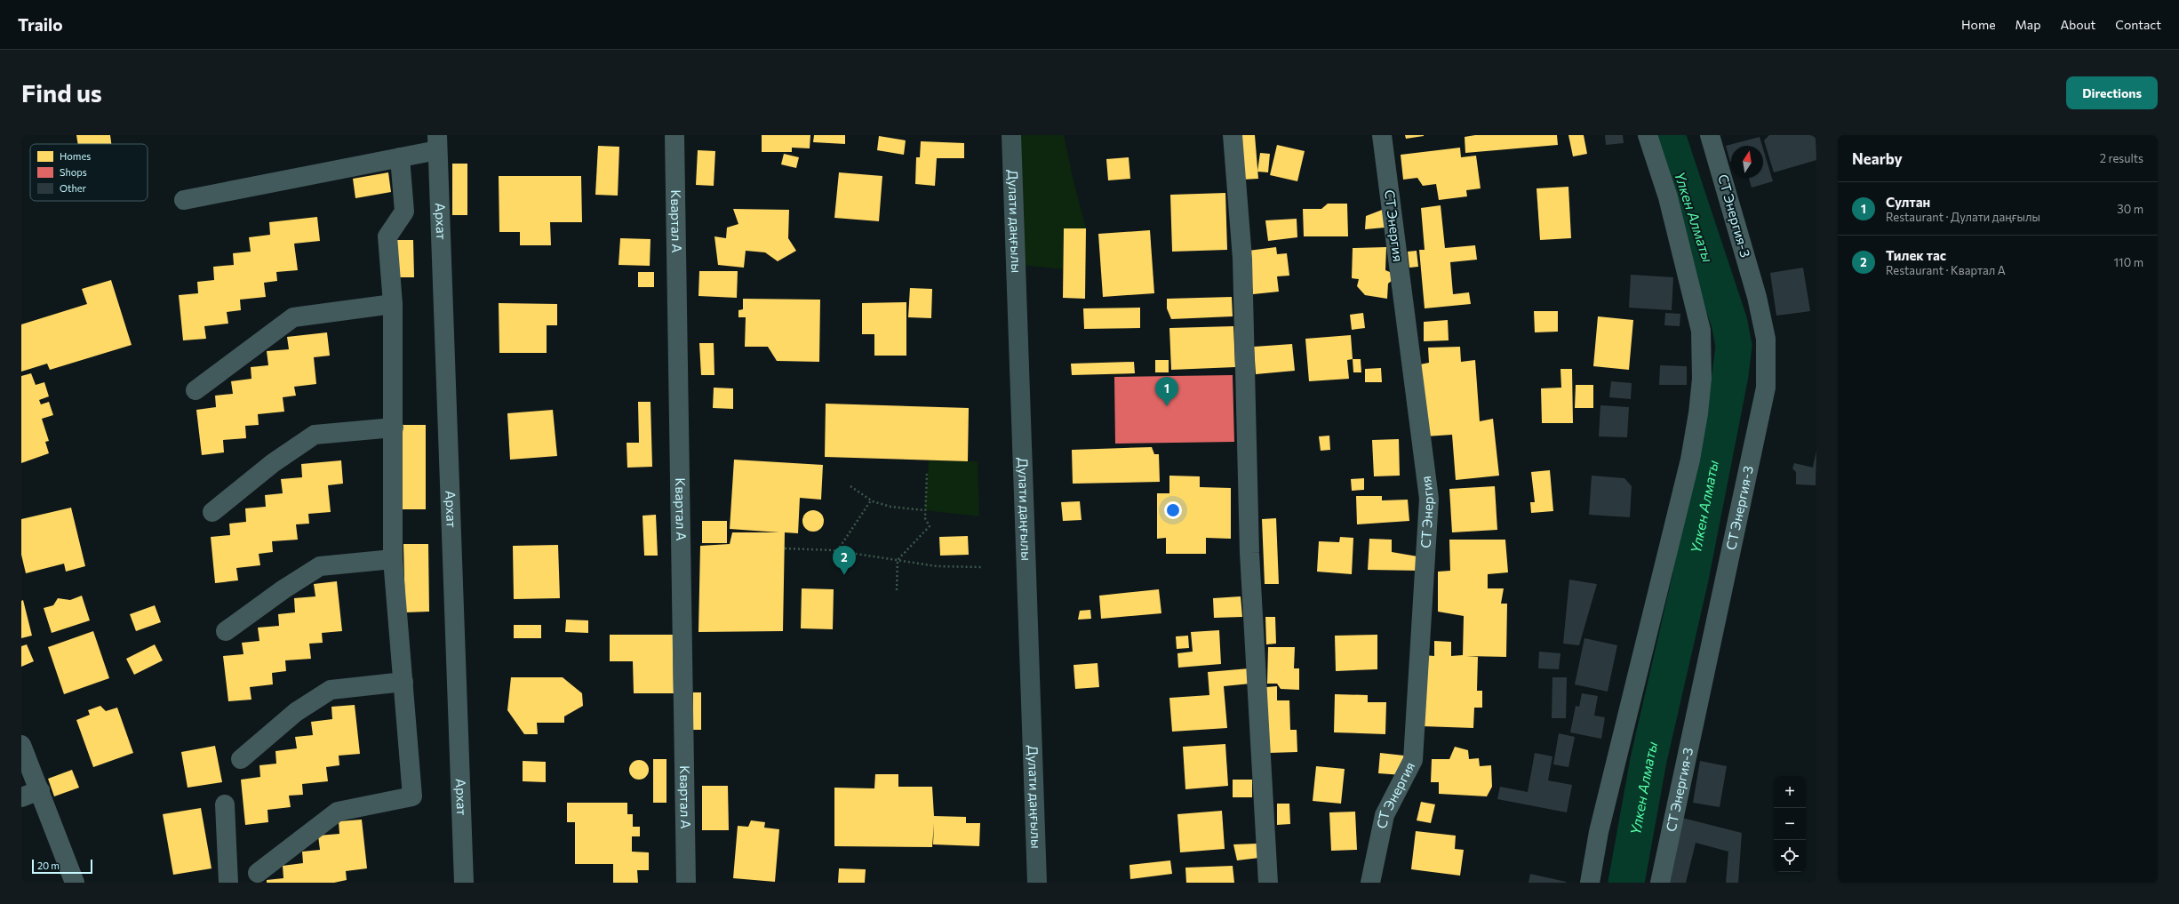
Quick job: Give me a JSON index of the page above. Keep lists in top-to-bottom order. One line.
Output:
{"streets":{"main road":["Дулати даңғылы"],"street":["СТ Энергия-3","Архат","Квартал А","СТ Энергия"]},"water":["Үлкен Алматы"],"legend":["Homes","Shops","Other"],"scale_bar":"20 m","north":"top","page":{"header":"Trailo","nav":["Home","Map","About","Contact"],"buttons":"Directions","title":"Find us","heading":["Nearby","2 results"],"list":[{"mark":"1","name":"Султан","note":"Restaurant · Дулати даңғылы","value":"30 m"},{"mark":"2","name":"Тилек тас","note":"Restaurant · Квартал А","value":"110 m"}],"pins":["1","2"],"map_buttons":["+","−"],"scale":"20 m"}}
